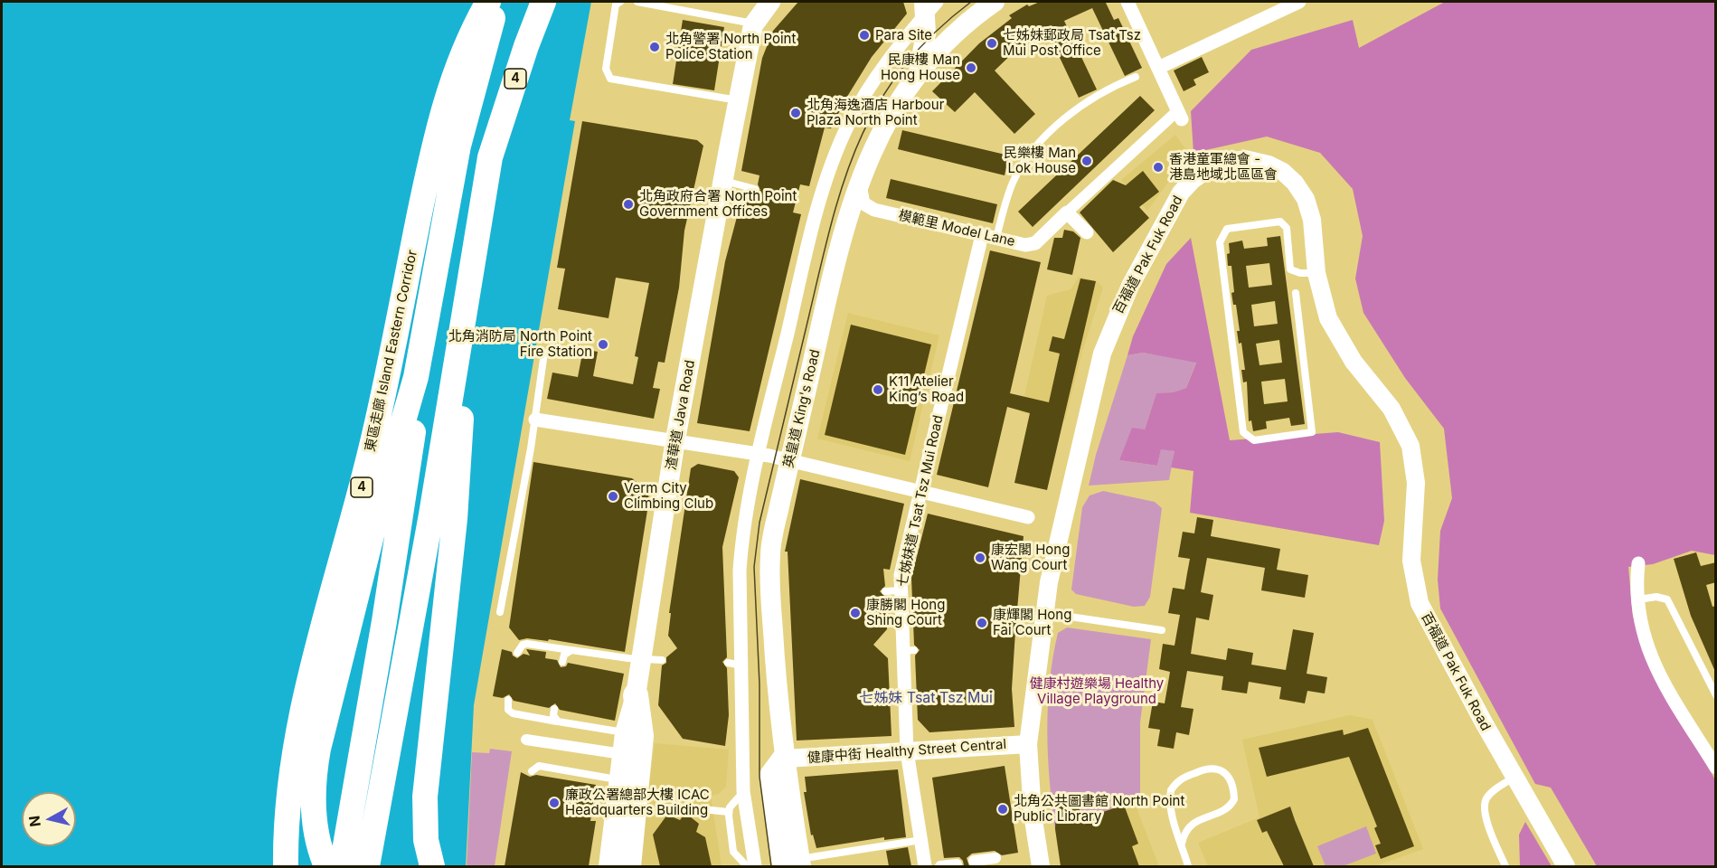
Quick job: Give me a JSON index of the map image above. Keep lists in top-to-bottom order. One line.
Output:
{"streets":{"highway":["4","東區走廊 Island Eastern Corridor"],"main road":["英皇道 King's Road","渣華道 Java Road"],"street":["模範里 Model Lane","百福道 Pak Fuk Road","七姊妹道 Tsat Tsz Mui Road","健康中街 Healthy Street Central"]},"crossings":[["模範里 Model Lane","英皇道 King's Road"],["模範里 Model Lane","七姊妹道 Tsat Tsz Mui Road"],["百福道 Pak Fuk Road","健康中街 Healthy Street Central"],["英皇道 King's Road","健康中街 Healthy Street Central"],["七姊妹道 Tsat Tsz Mui Road","健康中街 Healthy Street Central"]],"districts":["七姊妹 Tsat Tsz Mui"],"parks":["健康村遊樂場 Healthy Village Playground"],"places":["Para Site","七姊妹郵政局 Tsat Tsz Mui Post Office","北角警署 North Point Police Station","民康樓 Man Hong House","北角海逸酒店 Harbour Plaza North Point","民樂樓 Man Lok House","香港童軍總會 - 港島地域北區區會","北角政府合署 North Point Government Offices","北角消防局 North Point Fire Station","K11 Atelier King’s Road","Verm City Climbing Club","康宏閣 Hong Wang Court","康勝閣 Hong Shing Court","康輝閣 Hong Fai Court","廉政公署總部大樓 ICAC Headquarters Building","北角公共圖書館 North Point Public Library"],"north":"left"}
